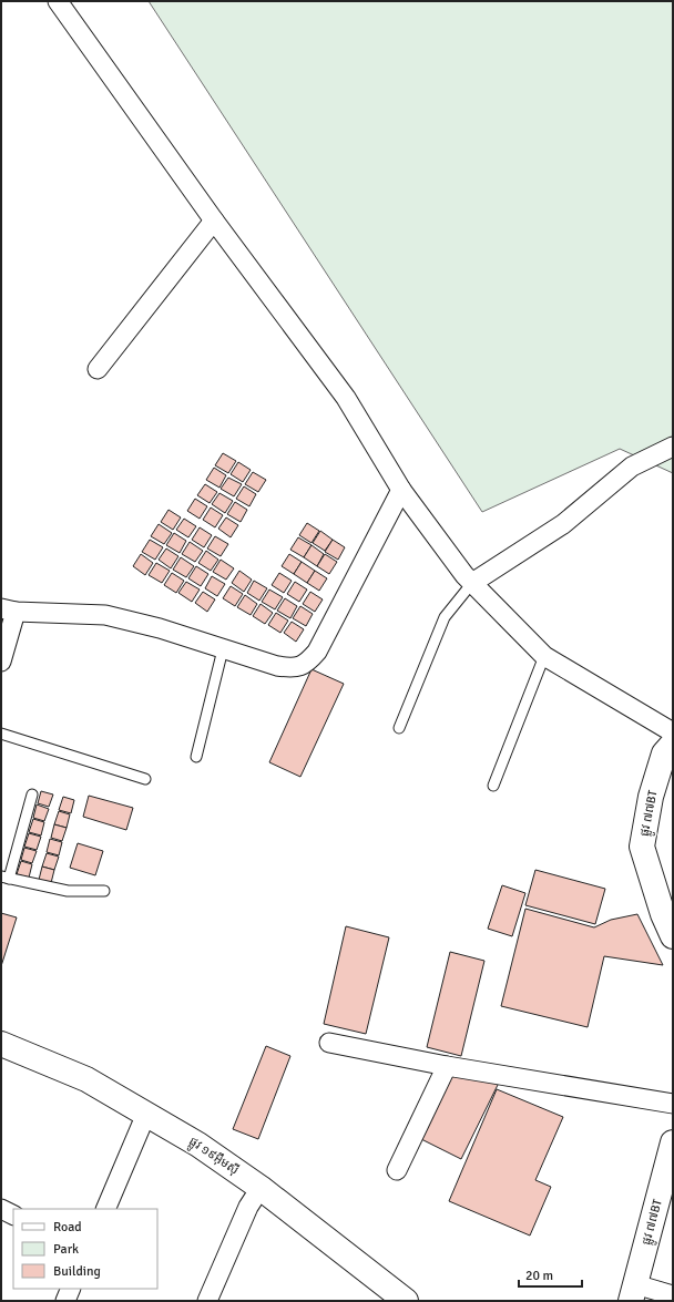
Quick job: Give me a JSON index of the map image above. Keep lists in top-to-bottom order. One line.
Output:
{"streets":{"street":["ផ្លូវ ៧៧BT","ផ្លូវ ១៩អ៊ឹមស៊ី"]},"legend":["Road","Park","Building"],"scale_bar":"20 m"}
